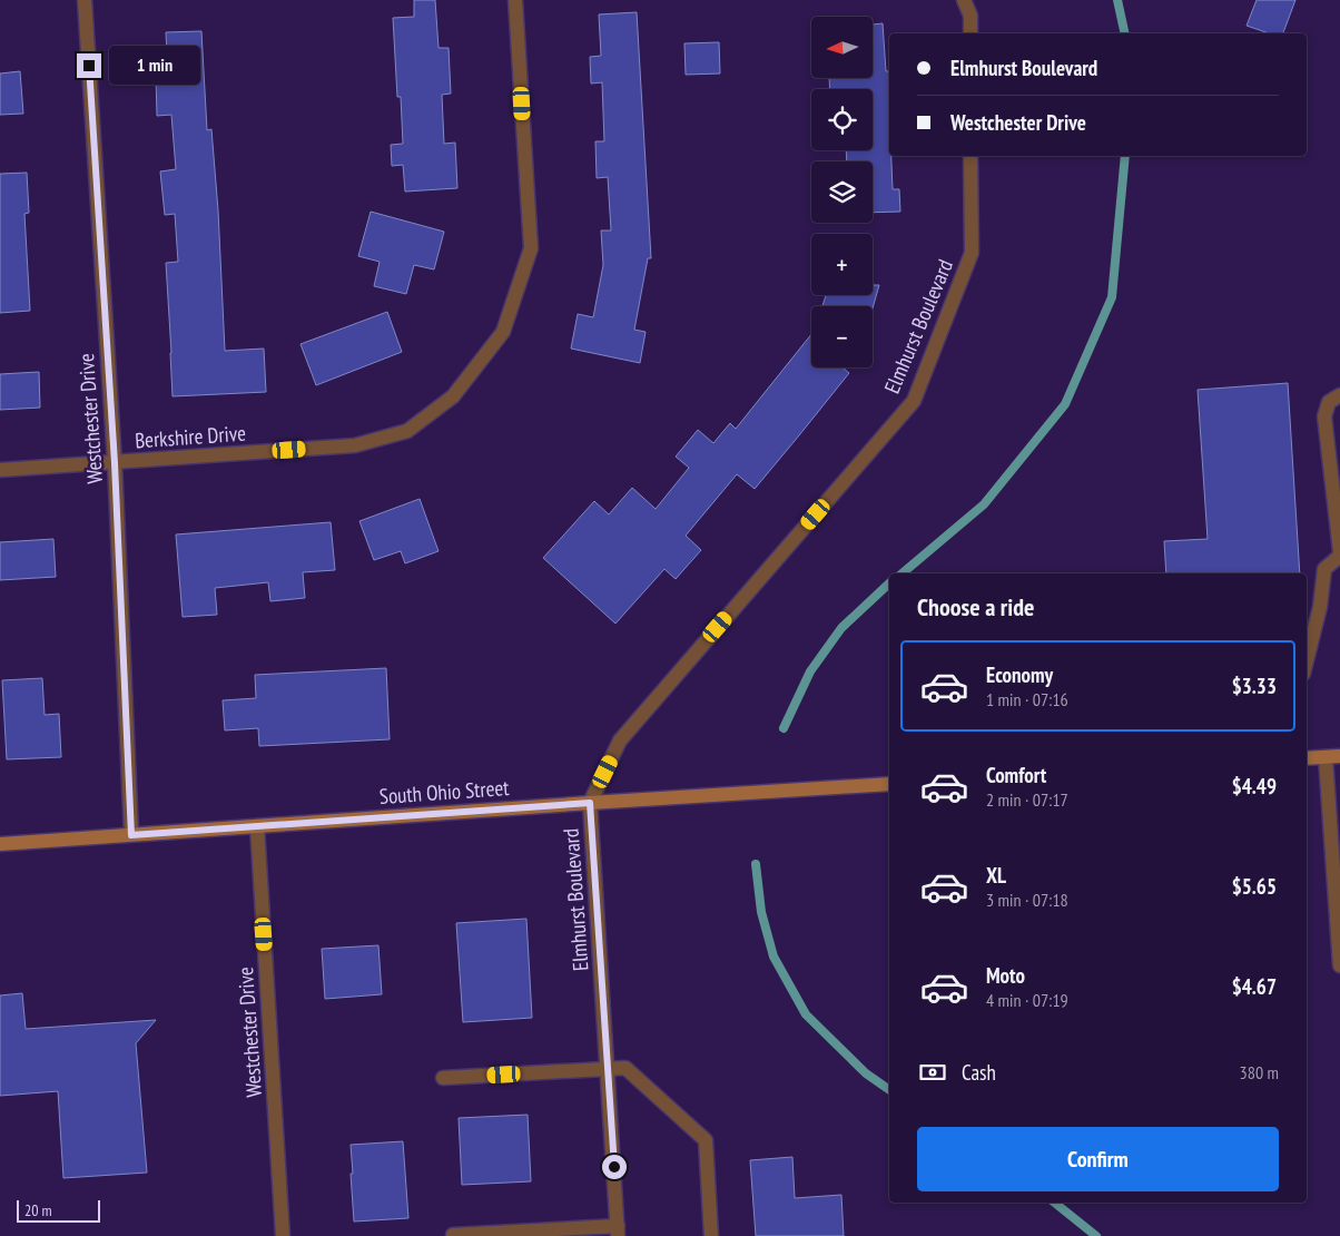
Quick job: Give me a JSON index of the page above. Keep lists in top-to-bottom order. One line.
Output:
{"streets":{"main road":["South Ohio Street"],"street":["Elmhurst Boulevard","Westchester Drive","Berkshire Drive"]},"crossings":[["Elmhurst Boulevard","South Ohio Street"],["Westchester Drive","Berkshire Drive"],["Westchester Drive","South Ohio Street"]],"scale_bar":"20 m","north":"left","page":{"map_buttons":["+","−"],"banner":["Elmhurst Boulevard","Westchester Drive"],"bubble":"1 min","heading":"Choose a ride","list":[{"name":"Economy","note":"1 min · 07:16","value":"$3.33"},{"name":"Comfort","note":"2 min · 07:17","value":"$4.49"},{"name":"XL","note":"3 min · 07:18","value":"$5.65"},{"name":"Moto","note":"4 min · 07:19","value":"$4.67"}],"pay":["Cash","380 m"],"buttons":"Confirm","scale":"20 m"}}
